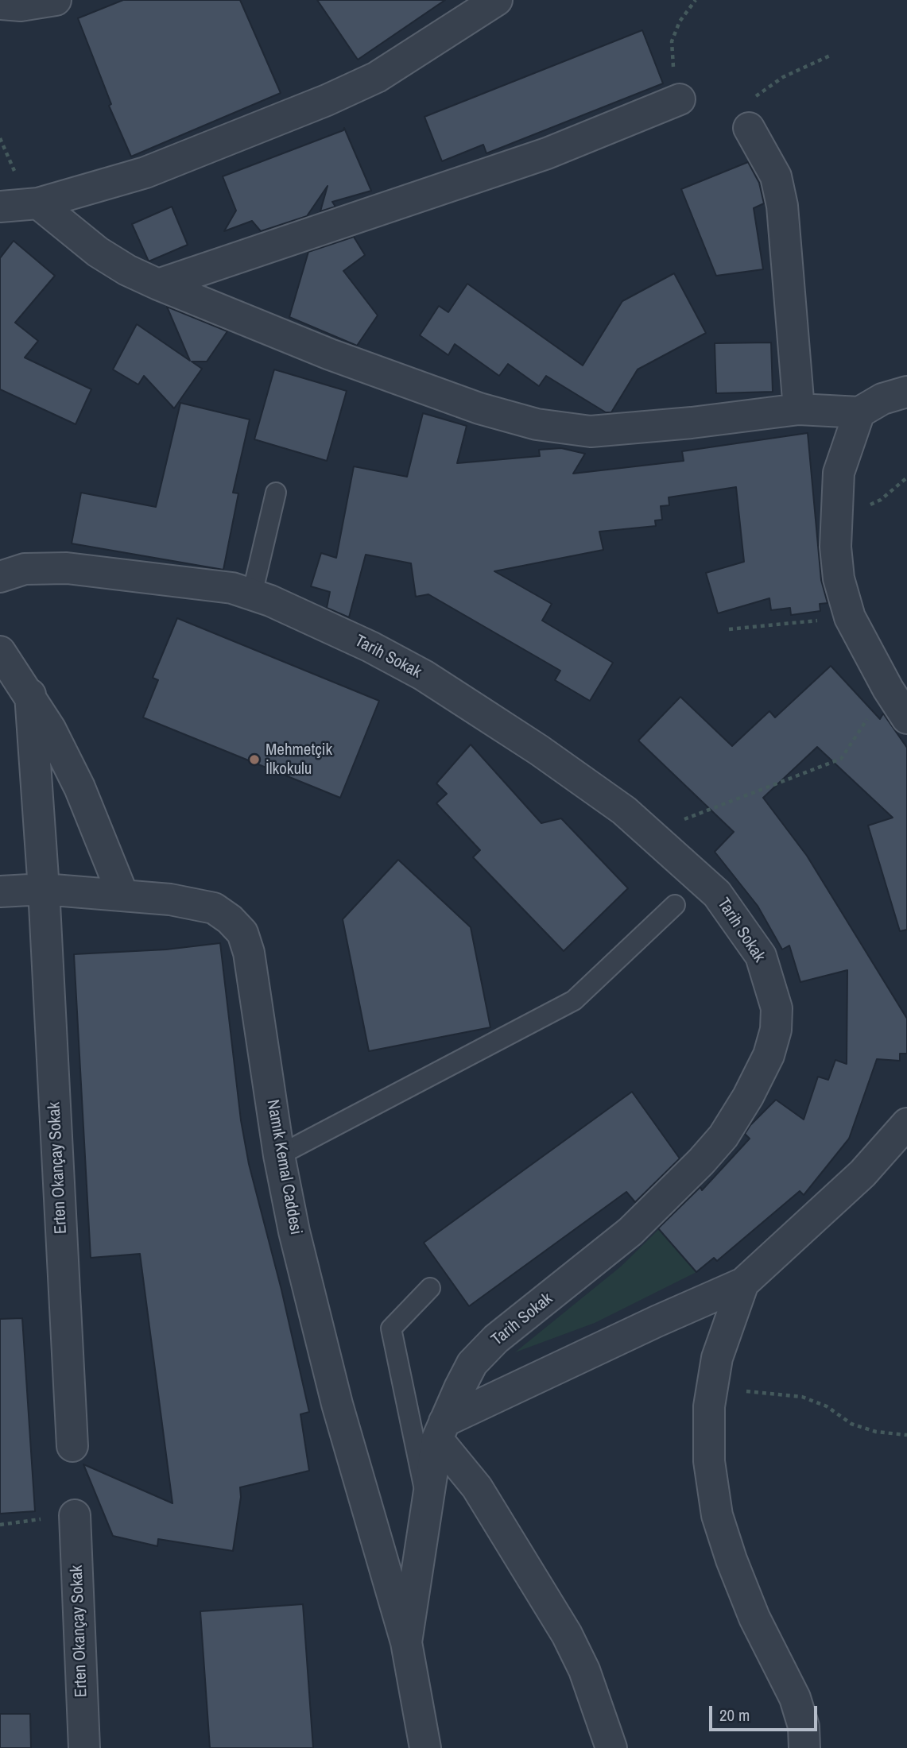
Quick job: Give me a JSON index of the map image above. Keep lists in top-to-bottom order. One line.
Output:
{"streets":{"street":["Tarih Sokak","Namık Kemal Caddesi","Erten Okançay Sokak"]},"crossings":[["Tarih Sokak","Namık Kemal Caddesi"],["Namık Kemal Caddesi","Erten Okançay Sokak"]],"places":["Mehmetçik İlkokulu"],"scale_bar":"20 m"}
